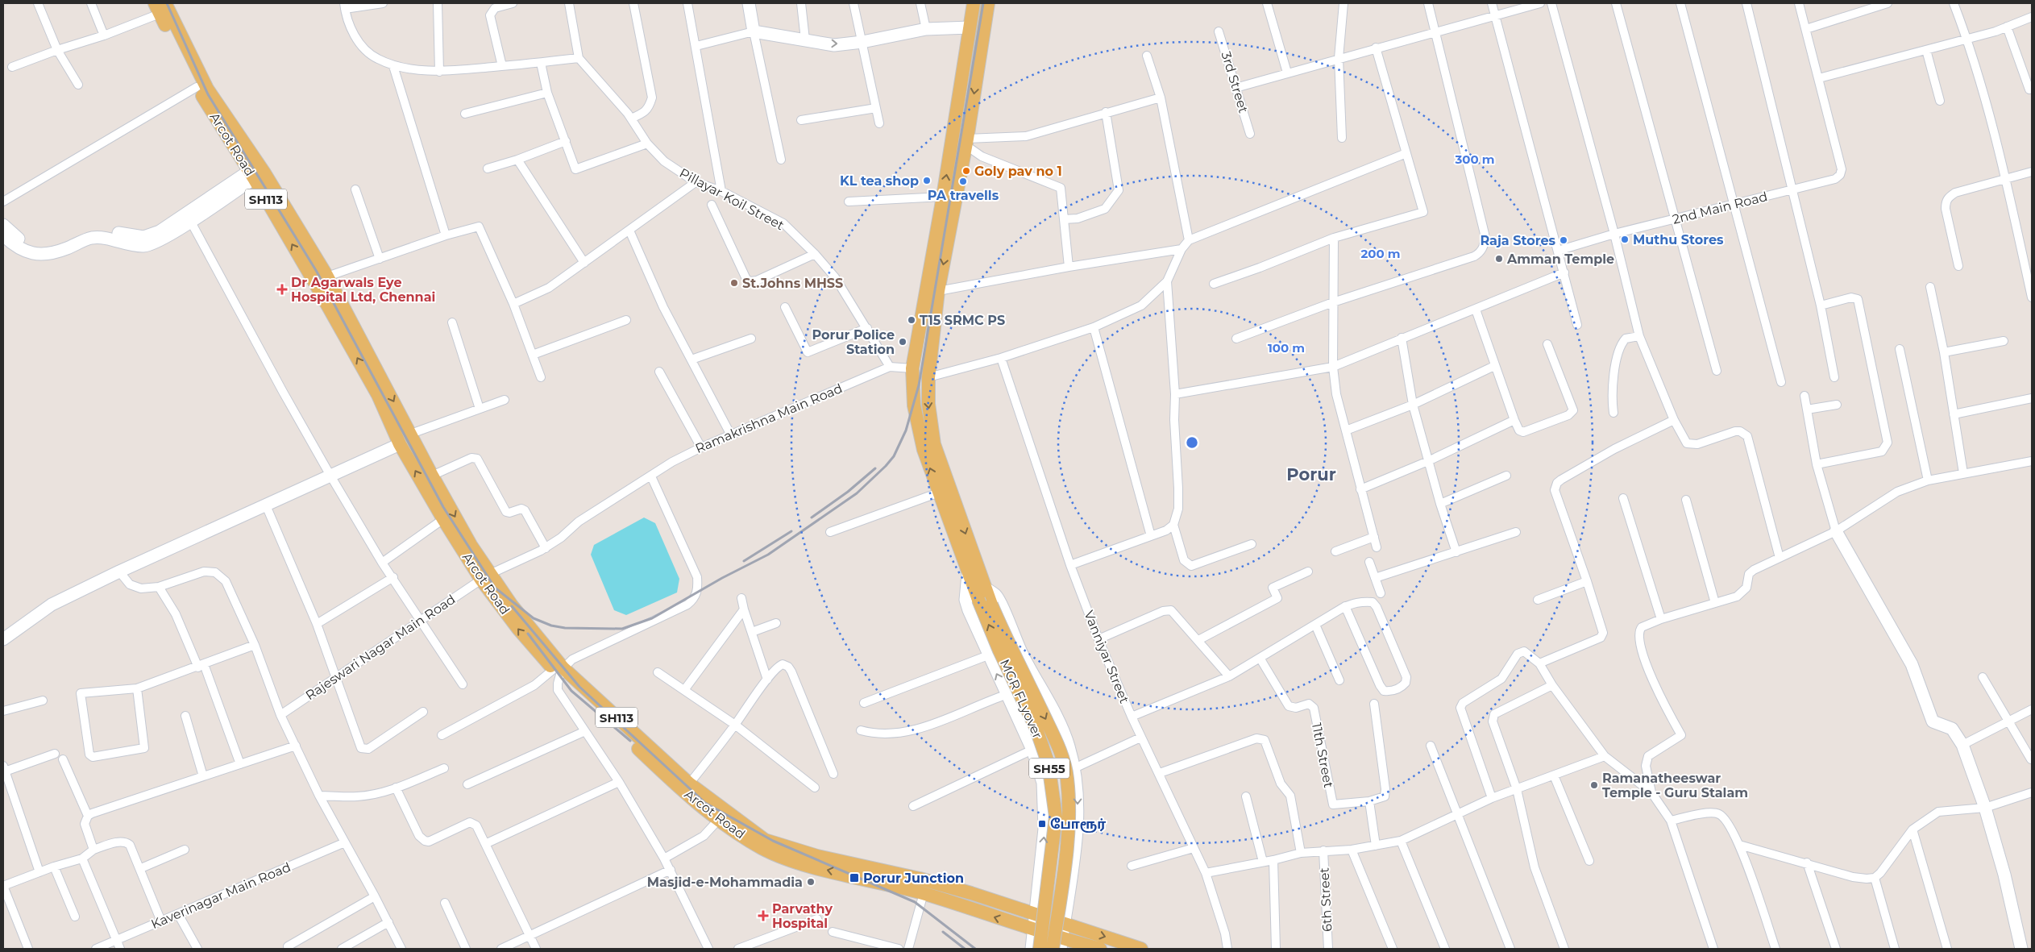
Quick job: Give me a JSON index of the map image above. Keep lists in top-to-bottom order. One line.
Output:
{"streets":{"main road":["Arcot Road","SH113","MGR FLyover","SH55"],"street":["3rd Street","Pillayar Koil Street","2nd Main Road","Ramakrishna Main Road","Rajeswari Nagar Main Road","Vanniyar Street","11th Street","Kaverinagar Main Road","6th Street"]},"crossings":[["Arcot Road","SH113"],["Arcot Road","Rajeswari Nagar Main Road"],["SH113","MGR FLyover"],["Pillayar Koil Street","Ramakrishna Main Road"],["Ramakrishna Main Road","Rajeswari Nagar Main Road"],["MGR FLyover","SH55"]],"districts":["Porur"],"places":{"other":["Goly pav no 1","KL tea shop","PA travells","Muthu Stores","Raja Stores","Amman Temple","St.Johns MHSS","T15 SRMC PS","Porur Police Station","Ramanatheeswar Temple - Guru Stalam","Masjid-e-Mohammadia"],"health":["Dr Agarwals Eye Hospital Ltd, Chennai","Parvathy Hospital"],"transit":["போரூர்","Porur Junction"]},"rings":["300 m","200 m","100 m"]}
